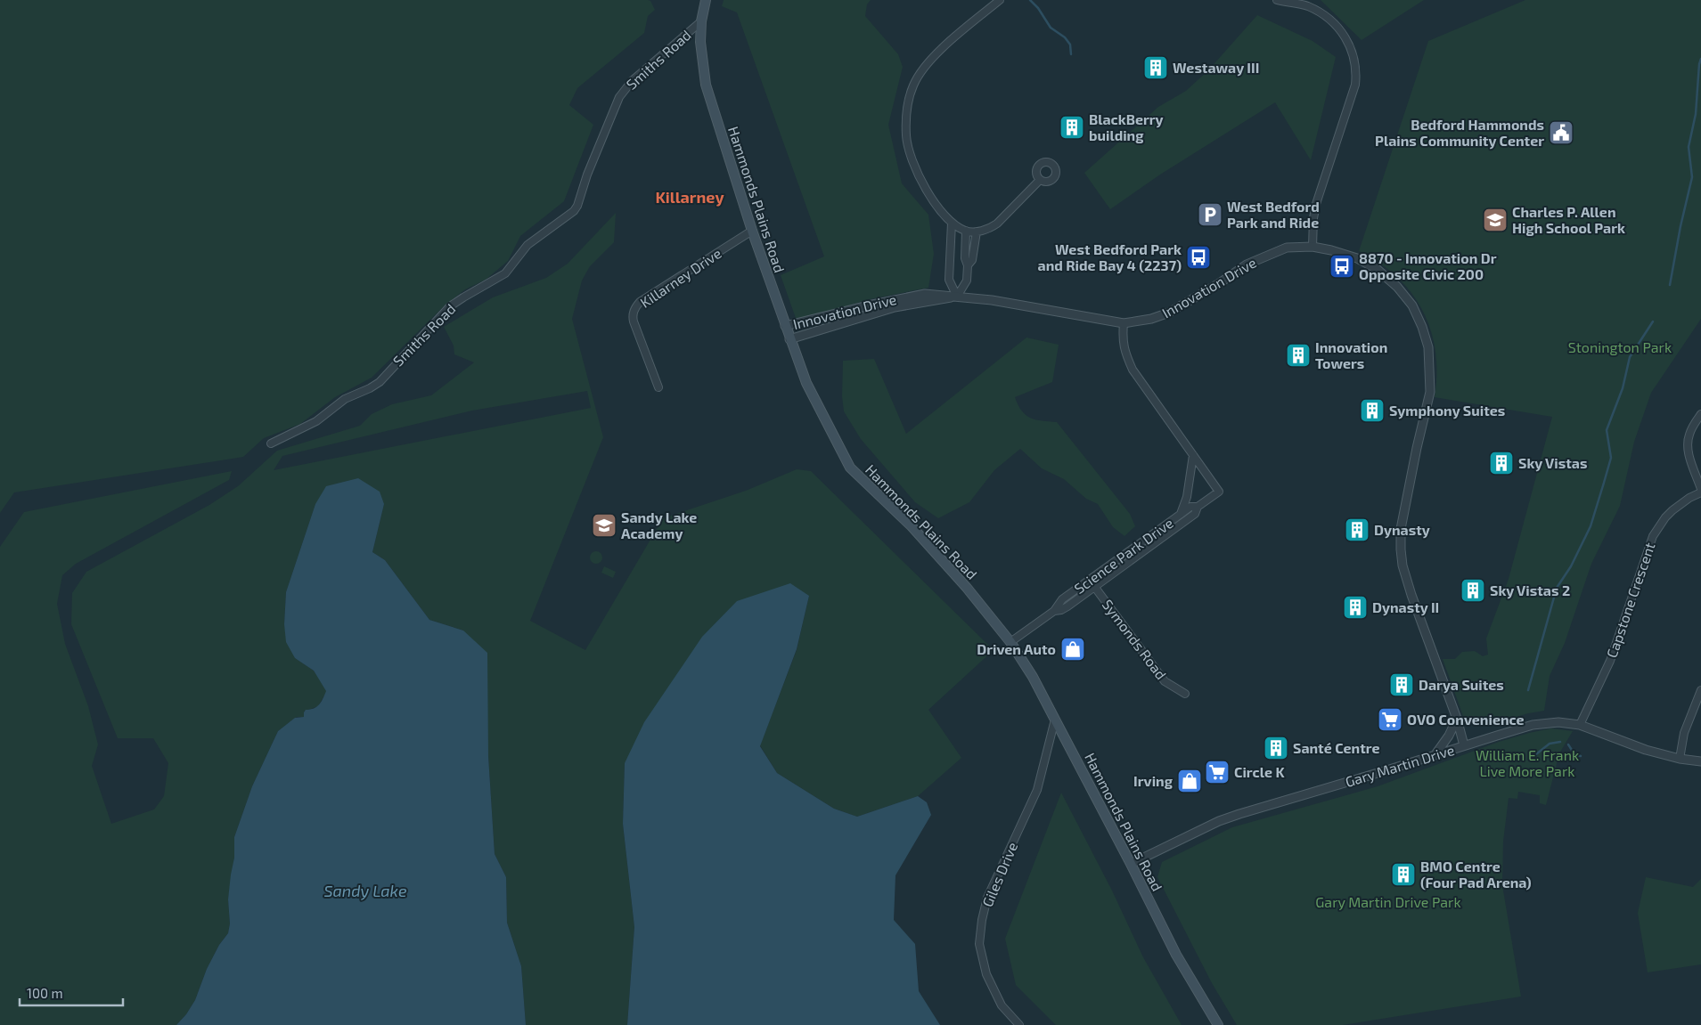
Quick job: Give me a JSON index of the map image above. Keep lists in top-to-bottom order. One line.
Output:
{"streets":{"main road":["Hammonds Plains Road"],"street":["Smiths Road","Killarney Drive","Innovation Drive","Science Park Drive","Capstone Crescent","Symonds Road","Gary Martin Drive","Giles Drive"]},"crossings":[["Smiths Road","Hammonds Plains Road"],["Hammonds Plains Road","Killarney Drive"],["Hammonds Plains Road","Innovation Drive"],["Hammonds Plains Road","Science Park Drive"],["Hammonds Plains Road","Gary Martin Drive"],["Hammonds Plains Road","Giles Drive"],["Innovation Drive","Gary Martin Drive"],["Science Park Drive","Symonds Road"],["Capstone Crescent","Gary Martin Drive"]],"districts":["Killarney"],"water":["Sandy Lake"],"parks":["Stonington Park","William E. Frank Live More Park","Gary Martin Drive Park"],"places":{"building":["Westaway III","BlackBerry building","Innovation Towers","Symphony Suites","Sky Vistas","Dynasty","Sky Vistas 2","Dynasty II","Darya Suites","Santé Centre","BMO Centre (Four Pad Arena)"],"public building":["Bedford Hammonds Plains Community Center"],"parking":["West Bedford Park and Ride"],"school or university":["Charles P. Allen High School Park","Sandy Lake Academy"],"bus stop":["West Bedford Park and Ride Bay 4 (2237)","8870 - Innovation Dr Opposite Civic 200"],"shop":["Driven Auto","Irving"],"supermarket":["OVO Convenience","Circle K"]},"scale_bar":"100 m"}
